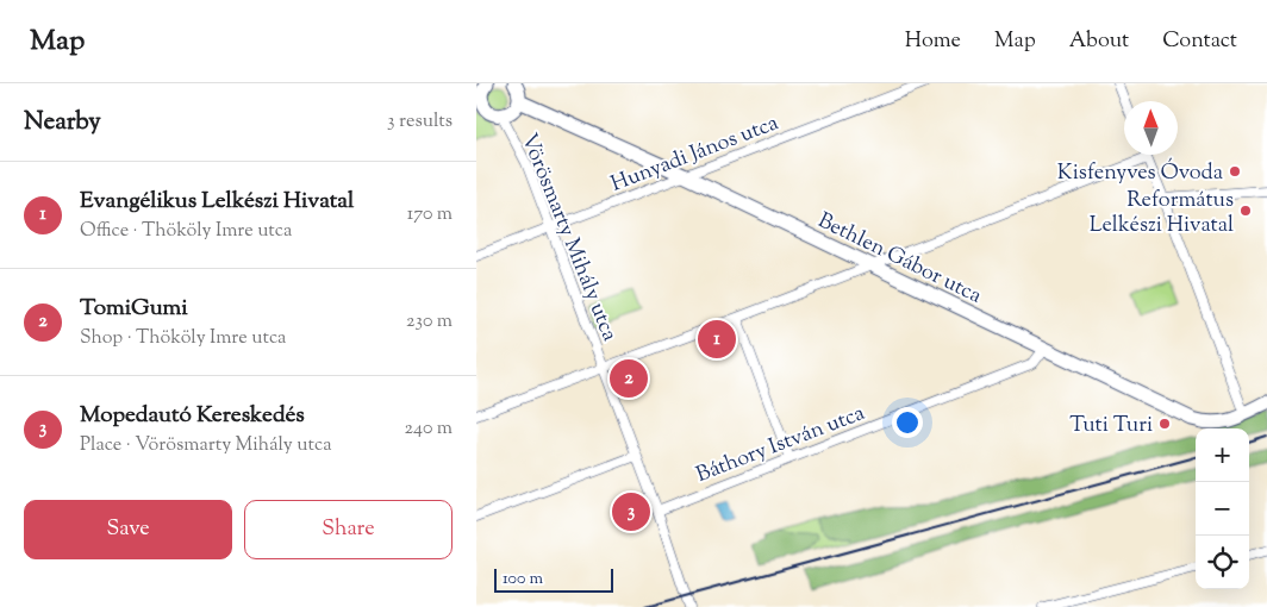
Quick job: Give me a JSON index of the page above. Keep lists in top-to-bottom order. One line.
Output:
{"streets":{"street":["Hunyadi János utca","Vörösmarty Mihály utca","Bethlen Gábor utca","Báthory István utca"]},"crossings":[["Hunyadi János utca","Vörösmarty Mihály utca"],["Hunyadi János utca","Bethlen Gábor utca"],["Vörösmarty Mihály utca","Báthory István utca"],["Bethlen Gábor utca","Báthory István utca"]],"places":["Kisfenyves Óvoda","Református Lelkészi Hivatal","Tuti Turi"],"scale_bar":"100 m","north":"top","page":{"header":"Map","nav":["Home","Map","About","Contact"],"heading":["Nearby","3 results"],"list":[{"mark":"1","name":"Evangélikus Lelkészi Hivatal","note":"Office · Thököly Imre utca","value":"170 m"},{"mark":"2","name":"TomiGumi","note":"Shop · Thököly Imre utca","value":"230 m"},{"mark":"3","name":"Mopedautó Kereskedés","note":"Place · Vörösmarty Mihály utca","value":"240 m"}],"pins":["1","2","3"],"map_buttons":["+","−"],"buttons":["Save","Share"],"scale":"100 m"}}
